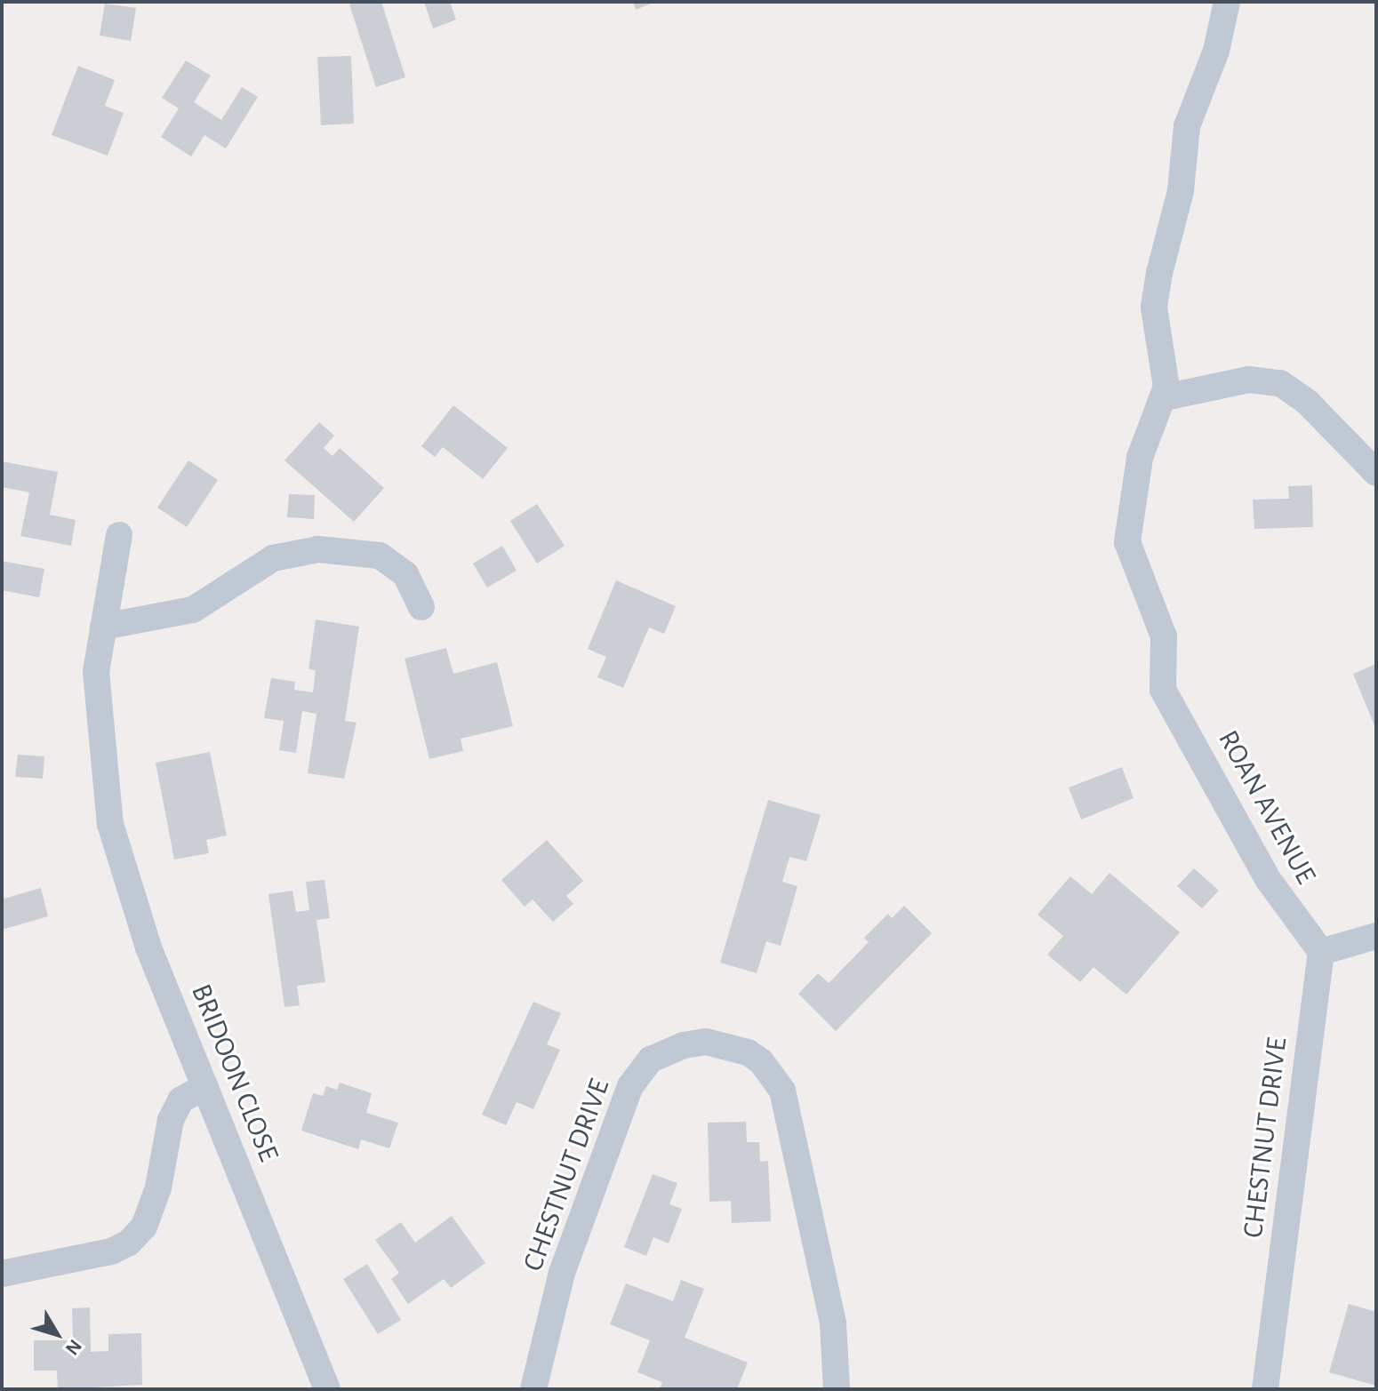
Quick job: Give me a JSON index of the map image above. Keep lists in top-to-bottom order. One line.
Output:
{"streets":{"street":["ROAN AVENUE","BRIDOON CLOSE","CHESTNUT DRIVE"]},"crossings":[["ROAN AVENUE","CHESTNUT DRIVE"]],"north":"bottom right"}
